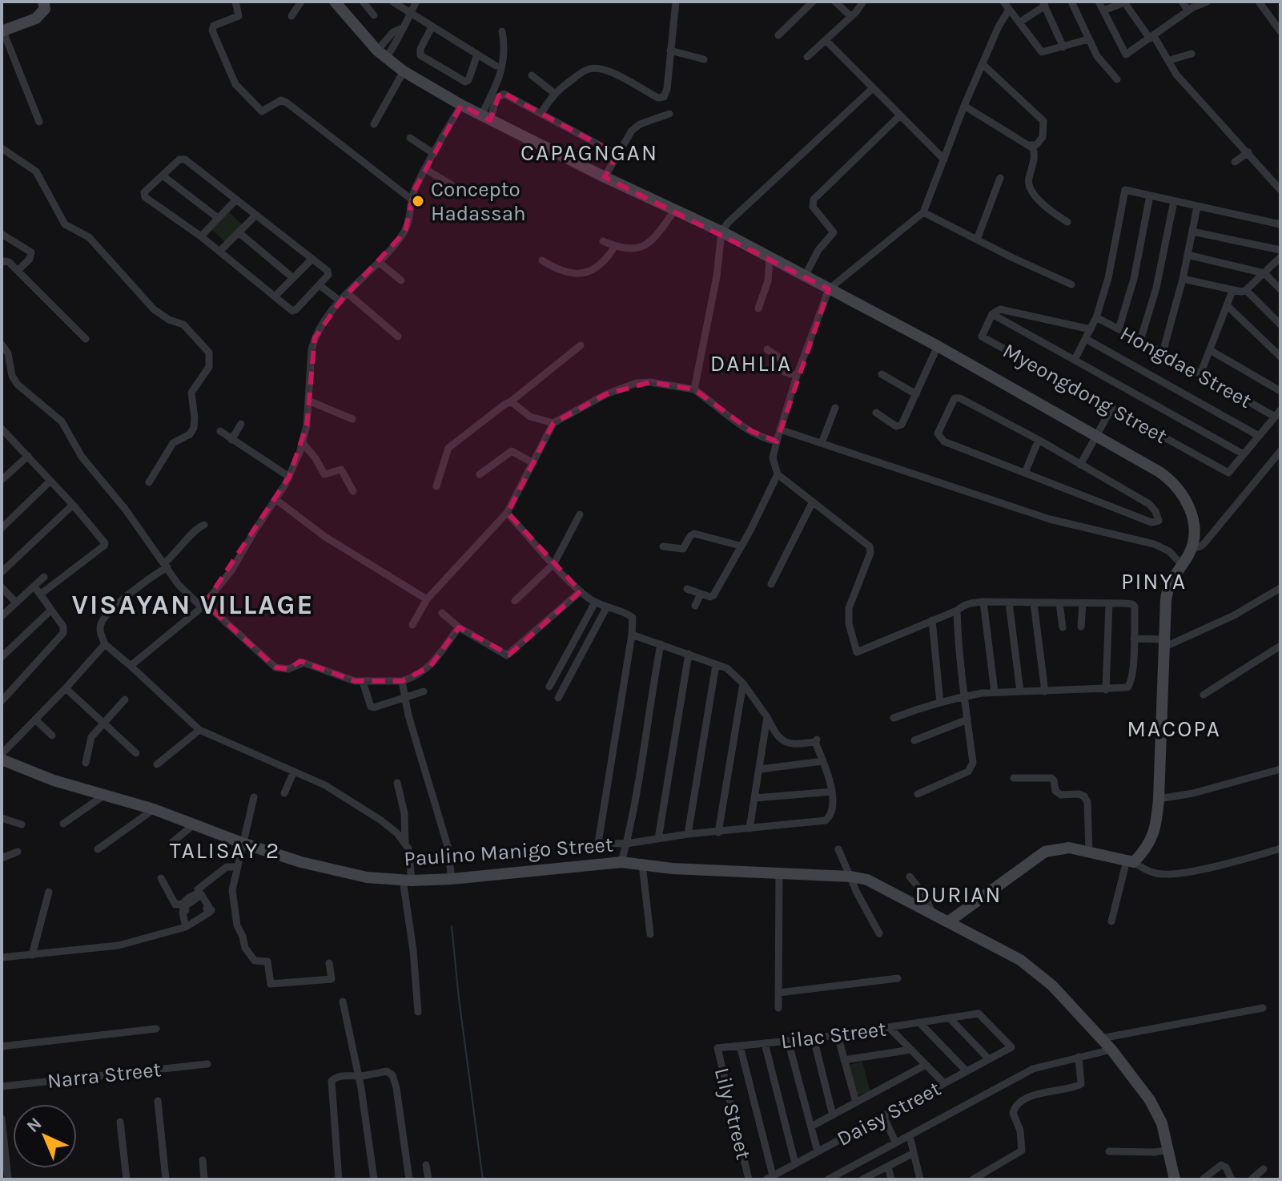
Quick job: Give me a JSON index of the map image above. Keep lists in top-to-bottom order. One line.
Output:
{"streets":{"street":["Hongdae Street","Myeongdong Street","Paulino Manigo Street","Lilac Street","Narra Street","Lily Street","Daisy Street"]},"crossings":[["Hongdae Street","Myeongdong Street"],["Lilac Street","Lily Street"],["Lilac Street","Daisy Street"],["Lily Street","Daisy Street"]],"districts":["CAPAGNGAN","DAHLIA","PINYA","VISAYAN VILLAGE","MACOPA","TALISAY 2","DURIAN"],"places":["Concepto Hadassah"],"north":"top left"}
